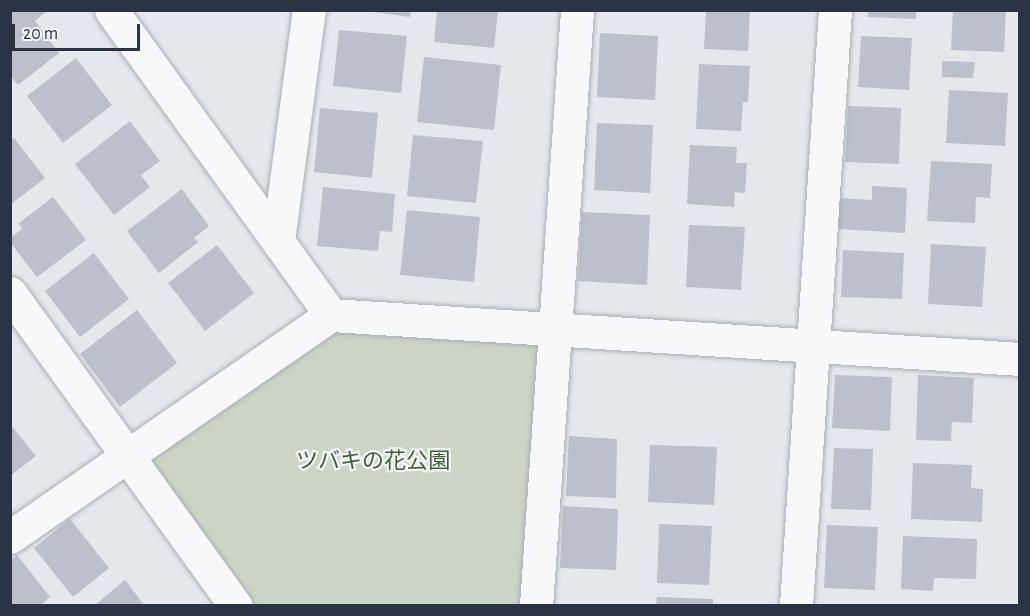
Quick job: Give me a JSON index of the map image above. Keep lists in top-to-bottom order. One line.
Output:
{"parks":["ツバキの花公園"],"scale_bar":"20 m"}
